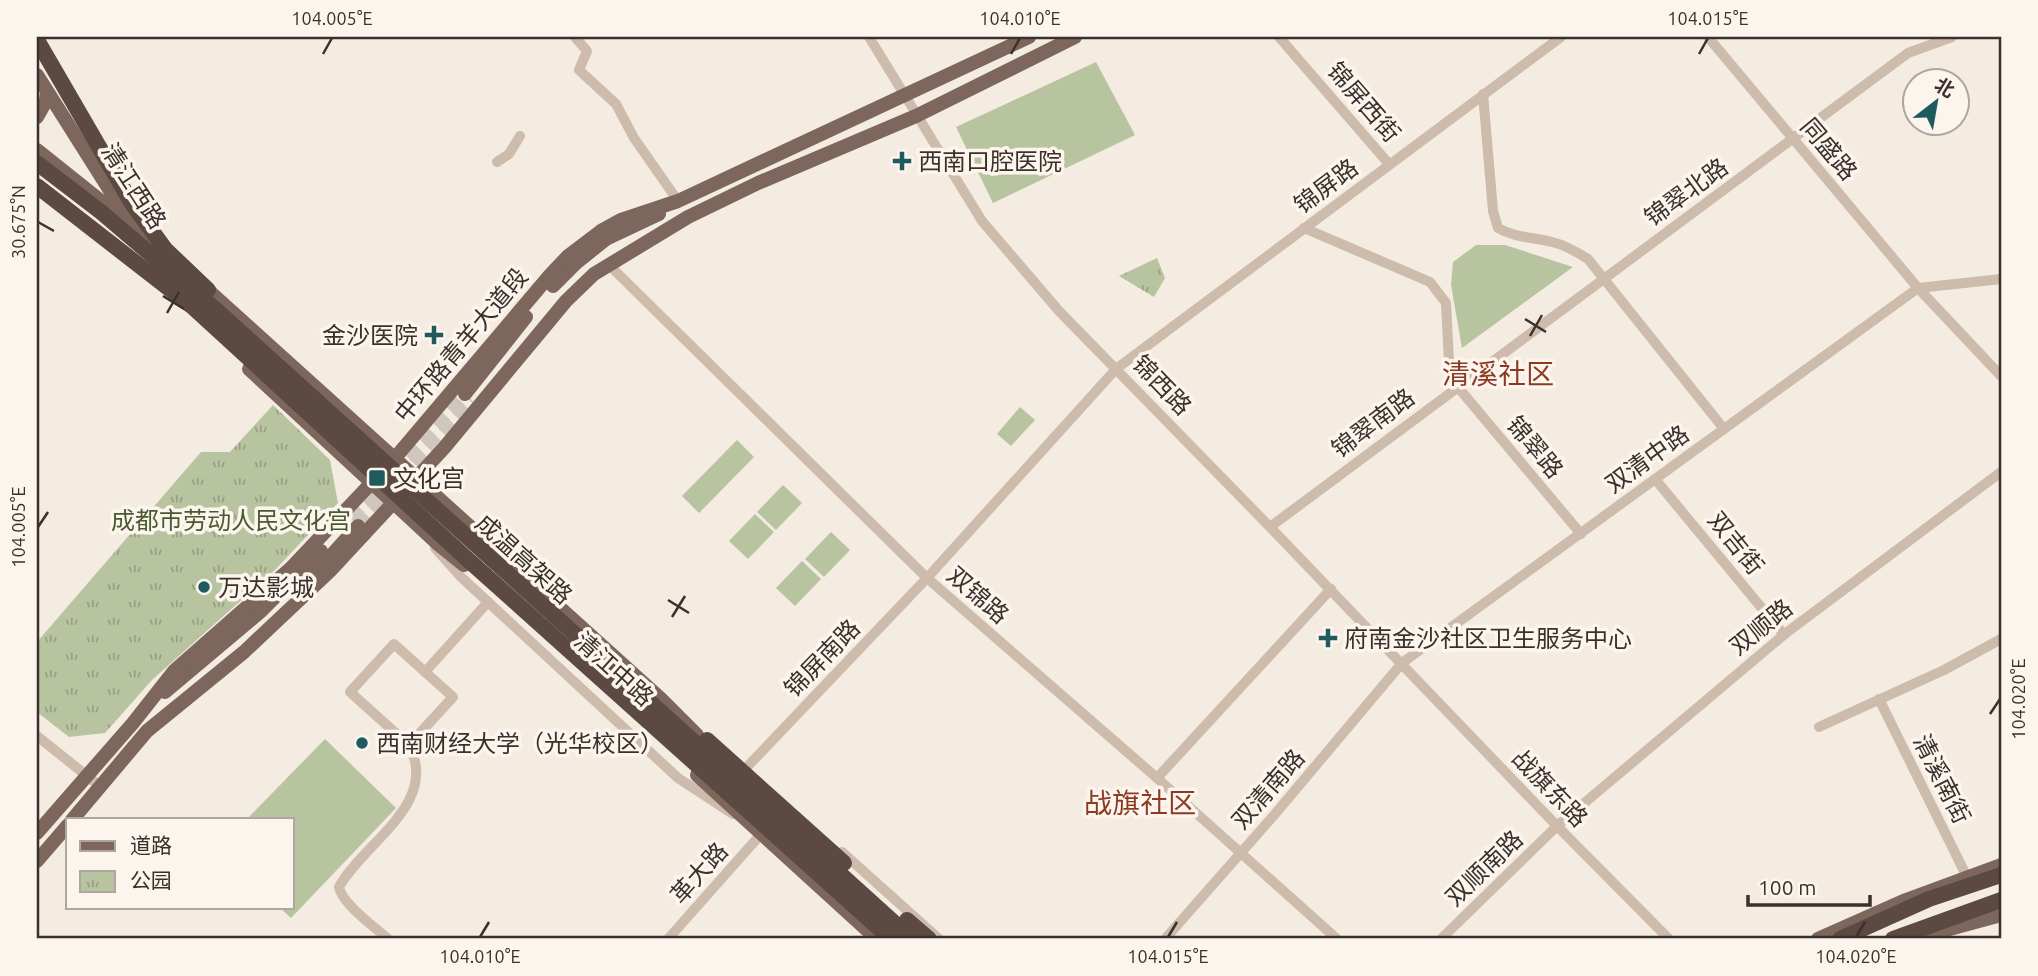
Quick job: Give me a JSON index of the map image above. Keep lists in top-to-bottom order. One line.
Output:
{"streets":{"highway":["成温高架路"],"main road":["清江西路","中环路青羊大道段","清江中路"],"street":["锦屏西街","同盛路","锦屏路","锦翠北路","锦西路","锦翠南路","锦翠路","双清中路","双吉街","双锦路","双顺路","锦屏南路","清溪南街","战旗东路","双清南路","双顺南路","革大路"]},"crossings":[["锦屏西街","锦屏路"],["同盛路","锦翠北路"],["同盛路","双清中路"],["清江西路","清江中路"],["锦屏路","锦西路"],["锦屏路","双锦路"],["锦屏路","锦屏南路"],["锦翠北路","锦翠南路"],["中环路青羊大道段","锦西路"],["中环路青羊大道段","清江中路"],["锦西路","锦翠南路"],["锦西路","双清中路"],["锦西路","战旗东路"],["锦西路","双清南路"],["锦翠南路","锦翠路"],["锦翠路","双清中路"],["双清中路","双吉街"],["双清中路","战旗东路"],["双清中路","双清南路"],["双吉街","双顺路"],["成温高架路","清江中路"],["成温高架路","革大路"],["双锦路","锦屏南路"],["双锦路","双清南路"],["双顺路","战旗东路"],["双顺路","双顺南路"],["清江中路","革大路"],["战旗东路","双清南路"],["战旗东路","双顺南路"]],"districts":["清溪社区","战旗社区"],"parks":["成都市劳动人民文化宫"],"places":{"health":["西南口腔医院","金沙医院","府南金沙社区卫生服务中心"],"transit":["文化宫"],"other":["万达影城","西南财经大学（光华校区）"]},"legend":["道路","公园"],"scale_bar":"100 m","north":"top right","coordinates":["104.005°E","104.010°E","104.015°E","30.675°N","104.020°E"]}
